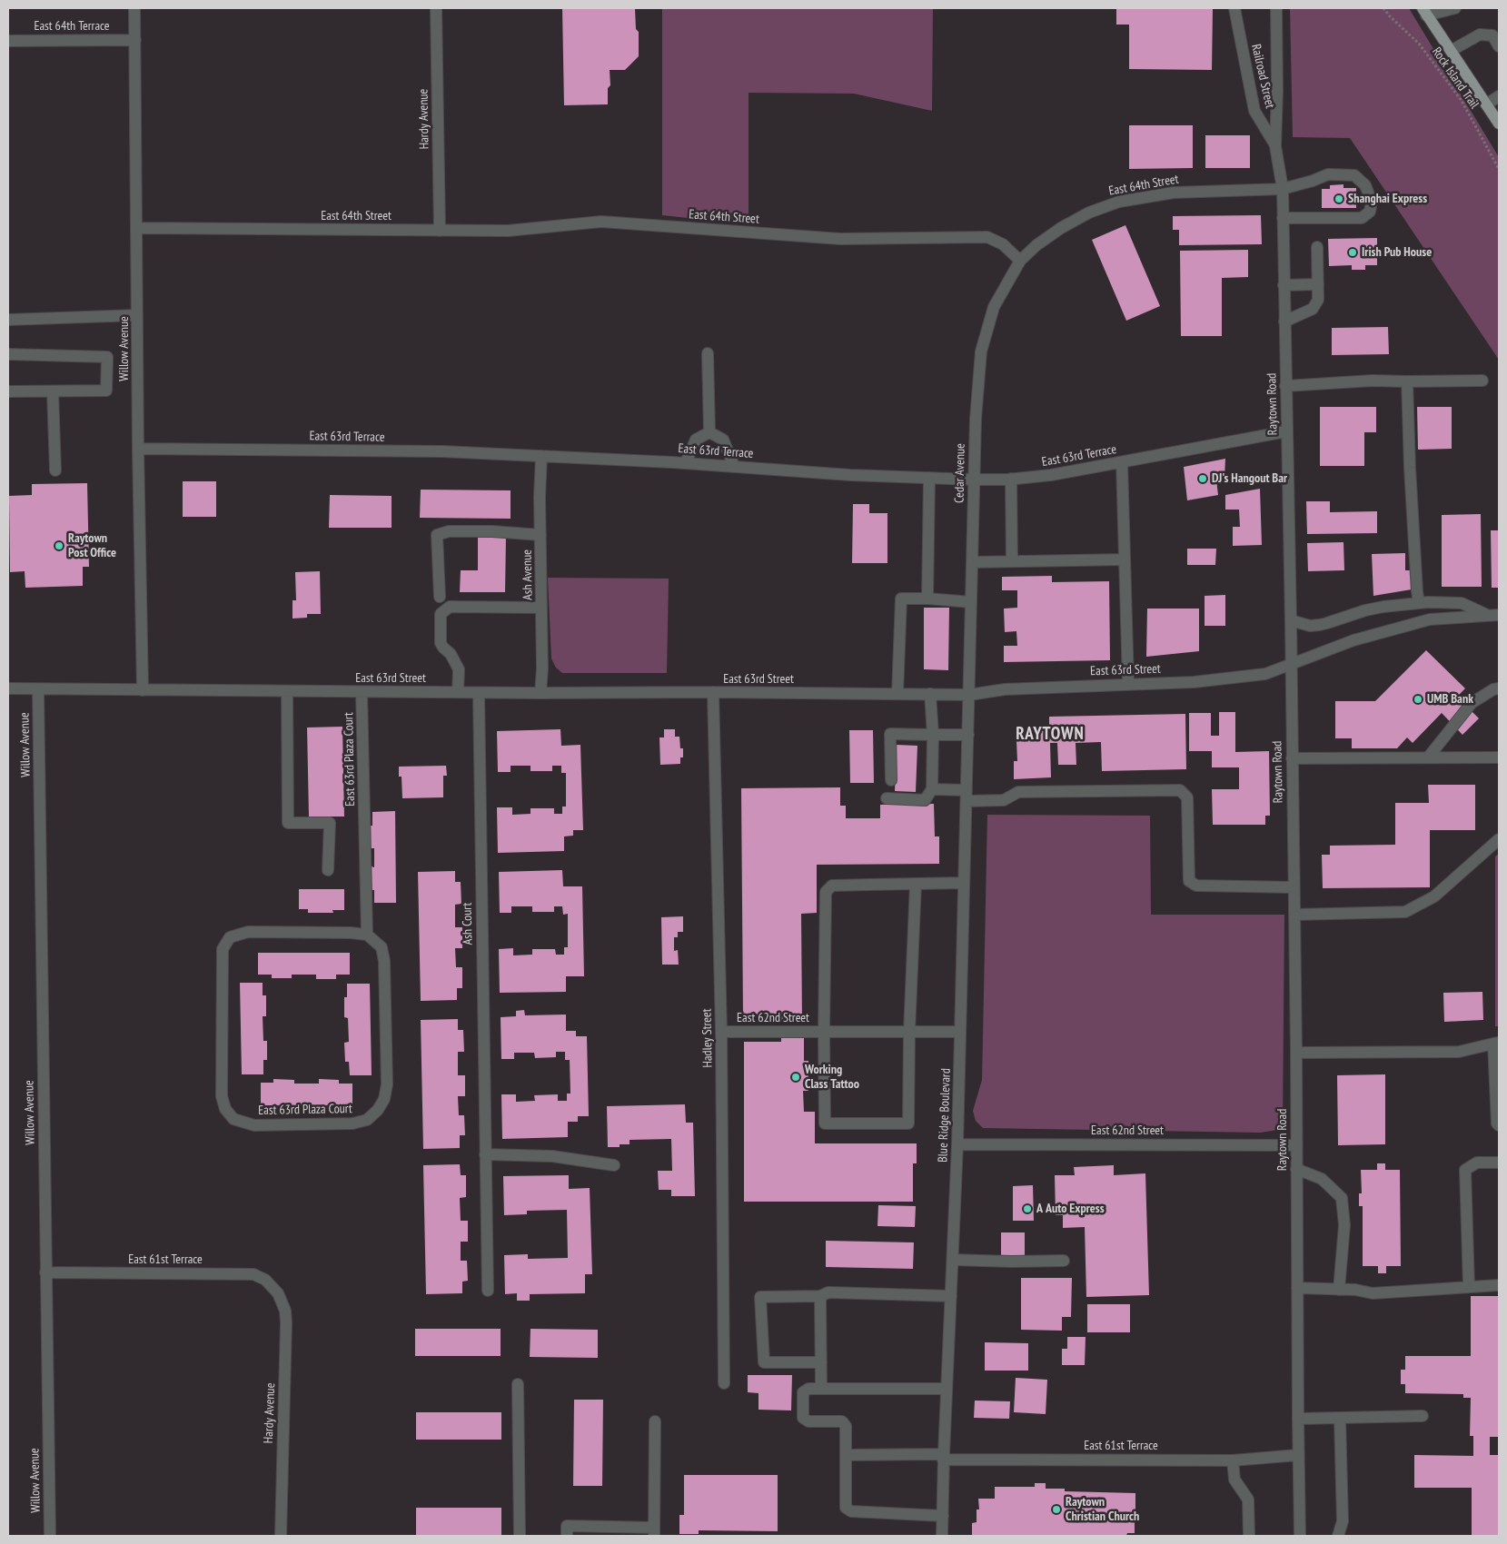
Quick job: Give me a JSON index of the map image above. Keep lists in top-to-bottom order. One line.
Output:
{"streets":{"street":["East 64th Terrace","Railroad Street","Hardy Avenue","East 64th Street","Willow Avenue","Raytown Road","East 63rd Terrace","Cedar Avenue","Ash Avenue","East 63rd Street","East 63rd Plaza Court","Ash Court","East 62nd Street","Hadley Street","Blue Ridge Boulevard","East 61st Terrace"],"path":["Rock Island Trail"]},"crossings":[["East 64th Terrace","Willow Avenue"],["Railroad Street","Raytown Road"],["Hardy Avenue","East 64th Street"],["Hardy Avenue","East 61st Terrace"],["East 64th Street","Willow Avenue"],["East 64th Street","Raytown Road"],["East 64th Street","Cedar Avenue"],["Willow Avenue","East 63rd Terrace"],["Willow Avenue","East 63rd Street"],["Willow Avenue","East 61st Terrace"],["Raytown Road","East 63rd Terrace"],["Raytown Road","East 63rd Street"],["Raytown Road","East 62nd Street"],["Raytown Road","East 61st Terrace"],["East 63rd Terrace","Cedar Avenue"],["East 63rd Terrace","Ash Avenue"],["Cedar Avenue","East 63rd Street"],["Cedar Avenue","Blue Ridge Boulevard"],["Ash Avenue","East 63rd Street"],["East 63rd Street","East 63rd Plaza Court"],["East 63rd Street","Ash Court"],["East 63rd Street","Hadley Street"],["East 63rd Street","Blue Ridge Boulevard"],["East 62nd Street","Hadley Street"],["East 62nd Street","Blue Ridge Boulevard"],["Blue Ridge Boulevard","East 61st Terrace"]],"districts":["RAYTOWN"],"places":["Shanghai Express","Irish Pub House","DJ's Hangout Bar","Raytown Post Office","UMB Bank","Working Class Tattoo","A Auto Express","Raytown Christian Church"]}
